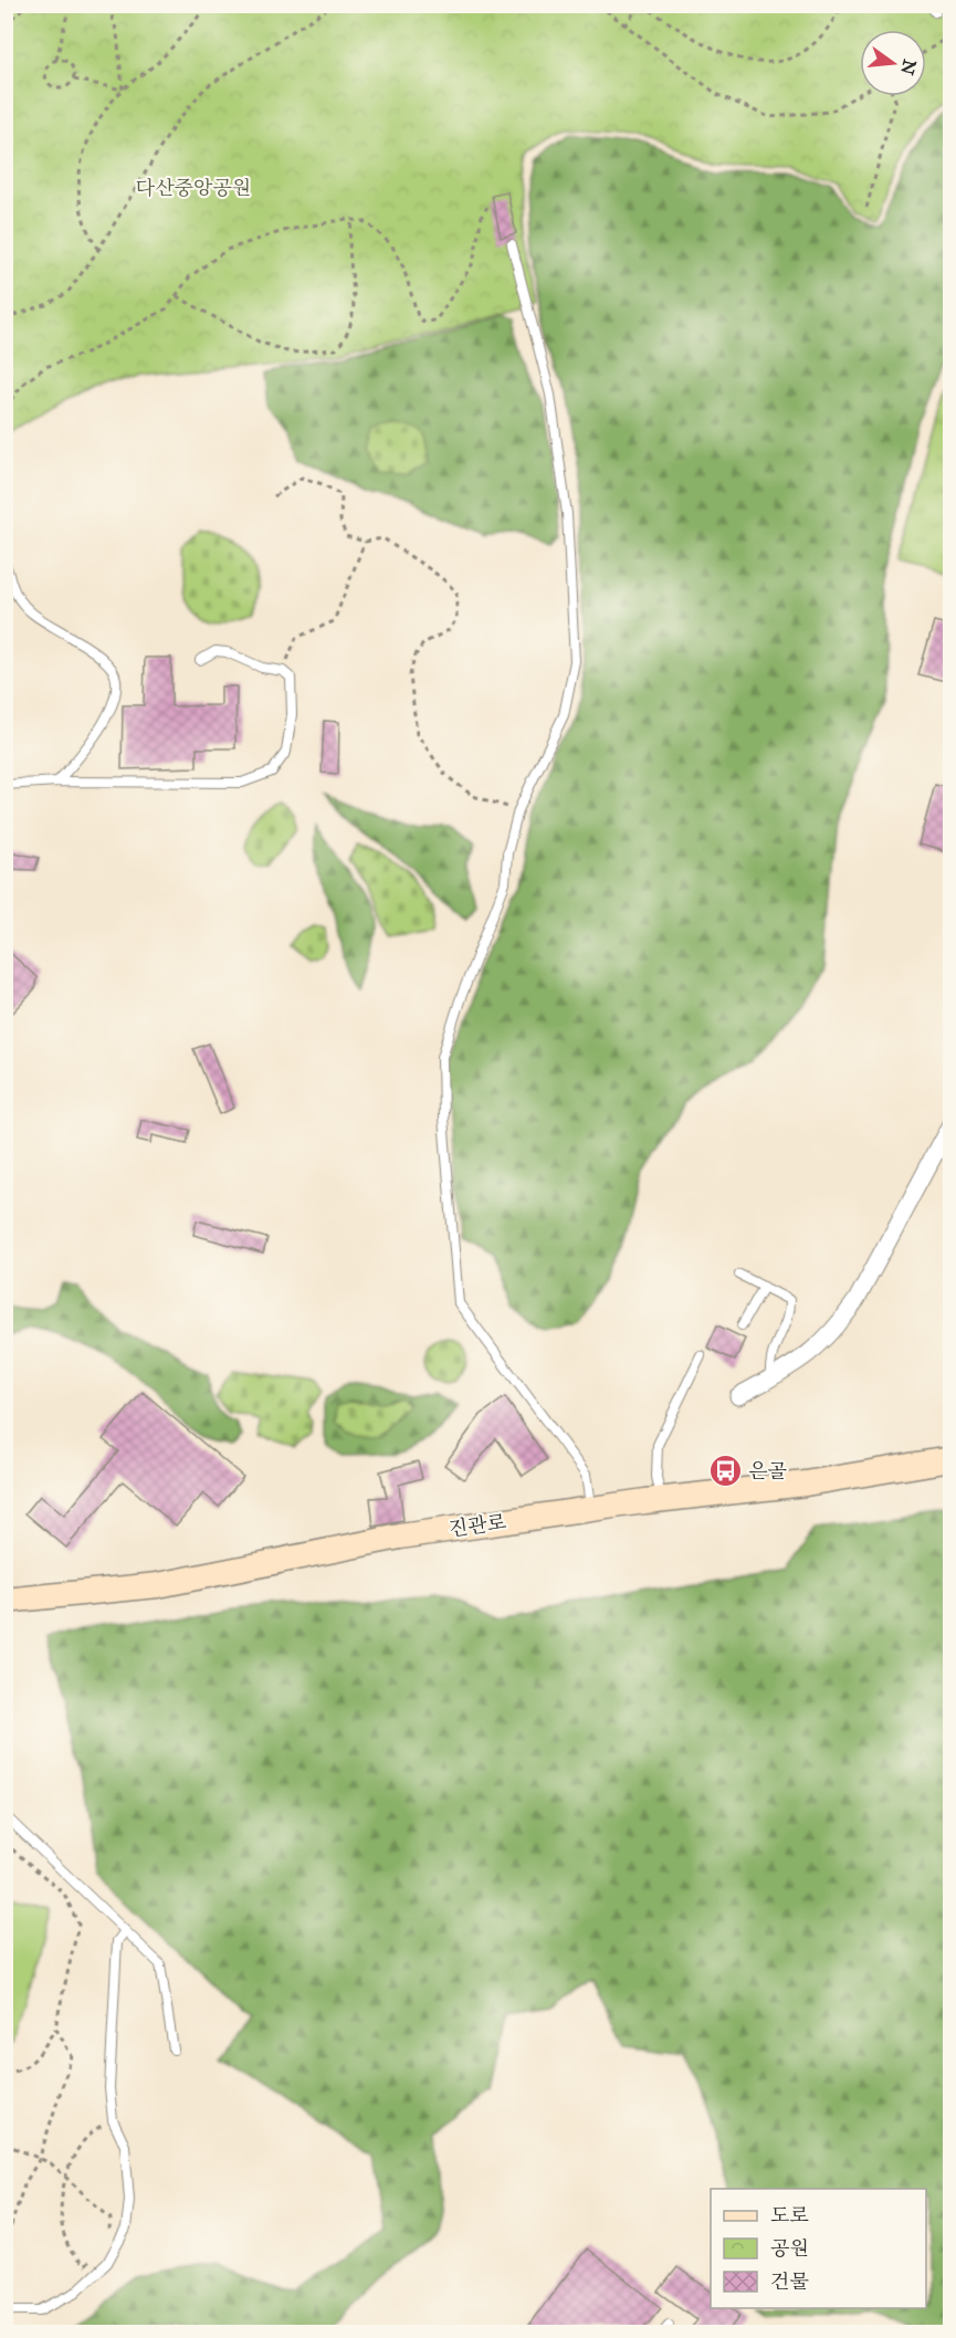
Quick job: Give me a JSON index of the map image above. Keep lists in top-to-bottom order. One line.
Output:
{"streets":{"main road":["진관로"]},"parks":["다산중앙공원"],"places":{"bus stop":["은골"]},"legend":["도로","공원","건물"],"north":"right"}
